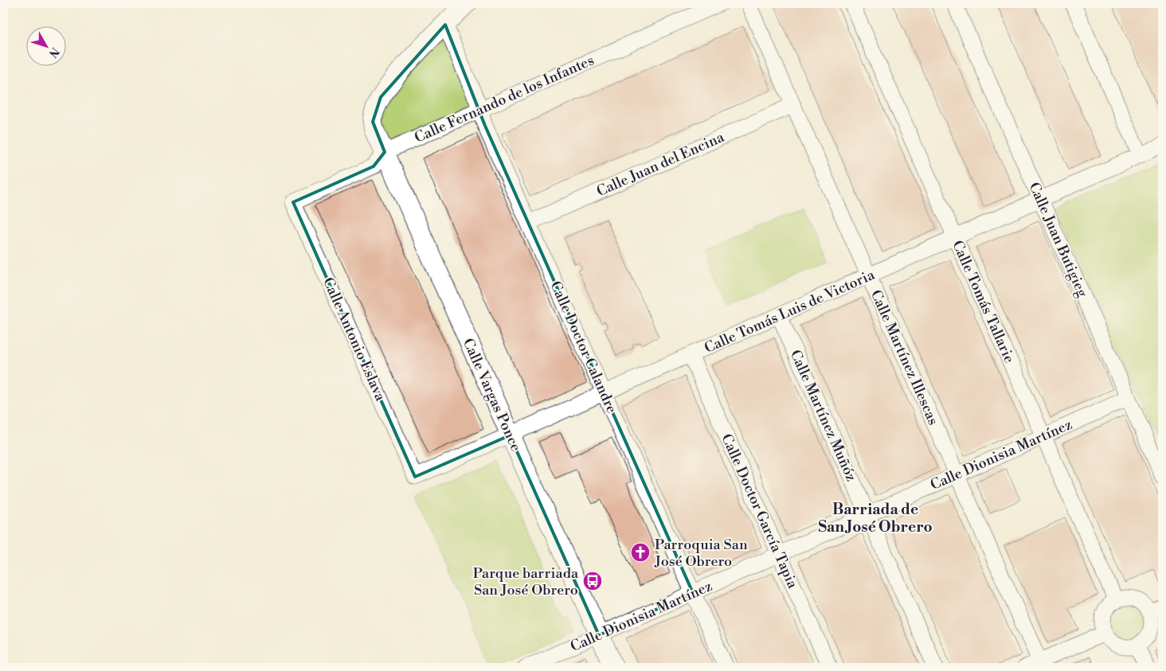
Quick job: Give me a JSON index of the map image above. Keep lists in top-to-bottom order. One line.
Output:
{"streets":{"street":["Calle Fernando de los Infantes","Calle Juan del Encina","Calle Juan Butigieg","Calle Tomás Tallarie","Calle Tomás Luis de Victoria","Calle Antonio Eslava","Calle Doctor Calandre","Calle Martínez Illescas","Calle Vargas Ponce","Calle Martínez Muñóz","Calle Dionisia Martínez","Calle Doctor García Tapia"]},"crossings":[["Calle Fernando de los Infantes","Calle Antonio Eslava"],["Calle Fernando de los Infantes","Calle Doctor Calandre"],["Calle Fernando de los Infantes","Calle Vargas Ponce"],["Calle Juan del Encina","Calle Doctor Calandre"],["Calle Juan del Encina","Calle Martínez Illescas"],["Calle Juan Butigieg","Calle Tomás Luis de Victoria"],["Calle Juan Butigieg","Calle Dionisia Martínez"],["Calle Tomás Tallarie","Calle Tomás Luis de Victoria"],["Calle Tomás Tallarie","Calle Dionisia Martínez"],["Calle Tomás Luis de Victoria","Calle Antonio Eslava"],["Calle Tomás Luis de Victoria","Calle Doctor Calandre"],["Calle Tomás Luis de Victoria","Calle Martínez Illescas"],["Calle Tomás Luis de Victoria","Calle Vargas Ponce"],["Calle Tomás Luis de Victoria","Calle Martínez Muñóz"],["Calle Tomás Luis de Victoria","Calle Doctor García Tapia"],["Calle Doctor Calandre","Calle Vargas Ponce"],["Calle Doctor Calandre","Calle Dionisia Martínez"],["Calle Martínez Illescas","Calle Dionisia Martínez"],["Calle Vargas Ponce","Calle Dionisia Martínez"],["Calle Martínez Muñóz","Calle Dionisia Martínez"],["Calle Dionisia Martínez","Calle Doctor García Tapia"]],"districts":["Barriada de San José Obrero"],"places":{"church":["Parroquia San José Obrero"],"bus stop":["Parque barriada San José Obrero"]},"north":"bottom right"}
